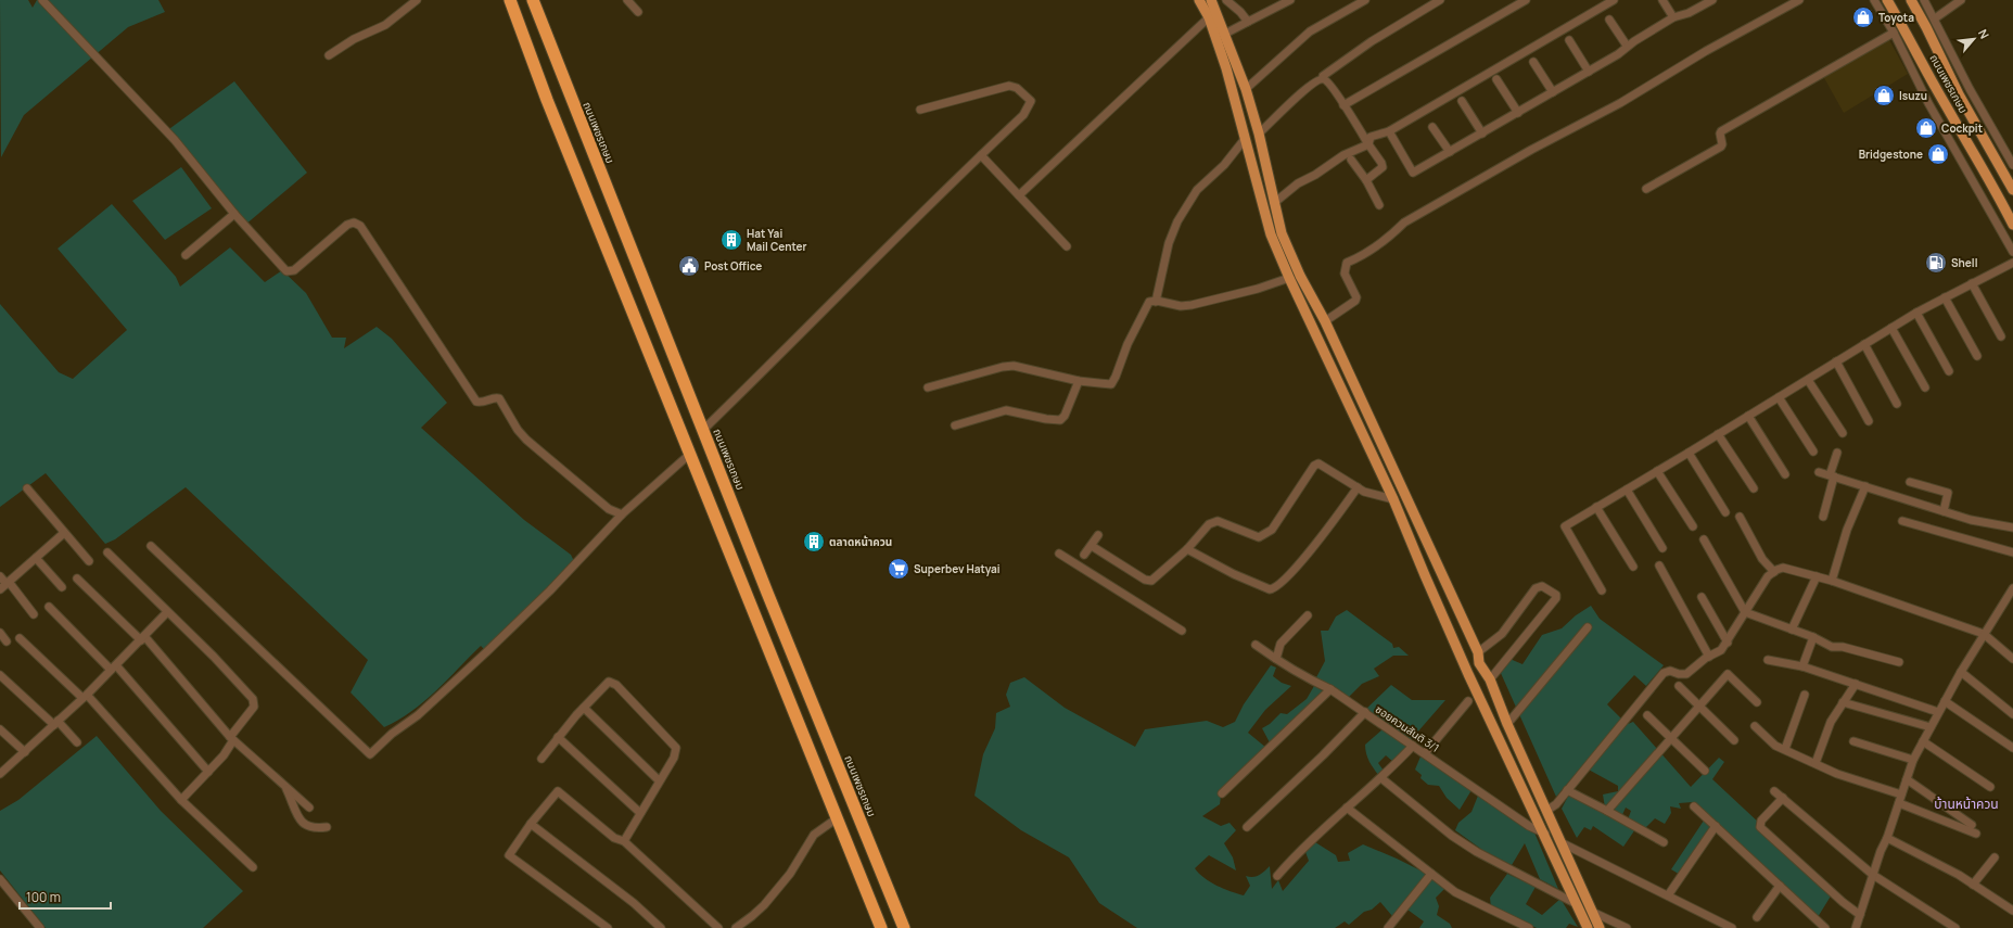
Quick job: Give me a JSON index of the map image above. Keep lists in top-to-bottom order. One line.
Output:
{"streets":{"highway":["ถนนเพชรเกษม"],"street":["ซอยควนสันติ 3/1"]},"districts":["บ้านหน้าควน"],"places":{"shop":["Toyota","Isuzu","Cockpit","Bridgestone"],"building":["Hat Yai Mail Center","ตลาดหน้าควน"],"fuel station":["Shell"],"public building":["Post Office"],"supermarket":["Superbev Hatyai"]},"scale_bar":"100 m","north":"top right"}
